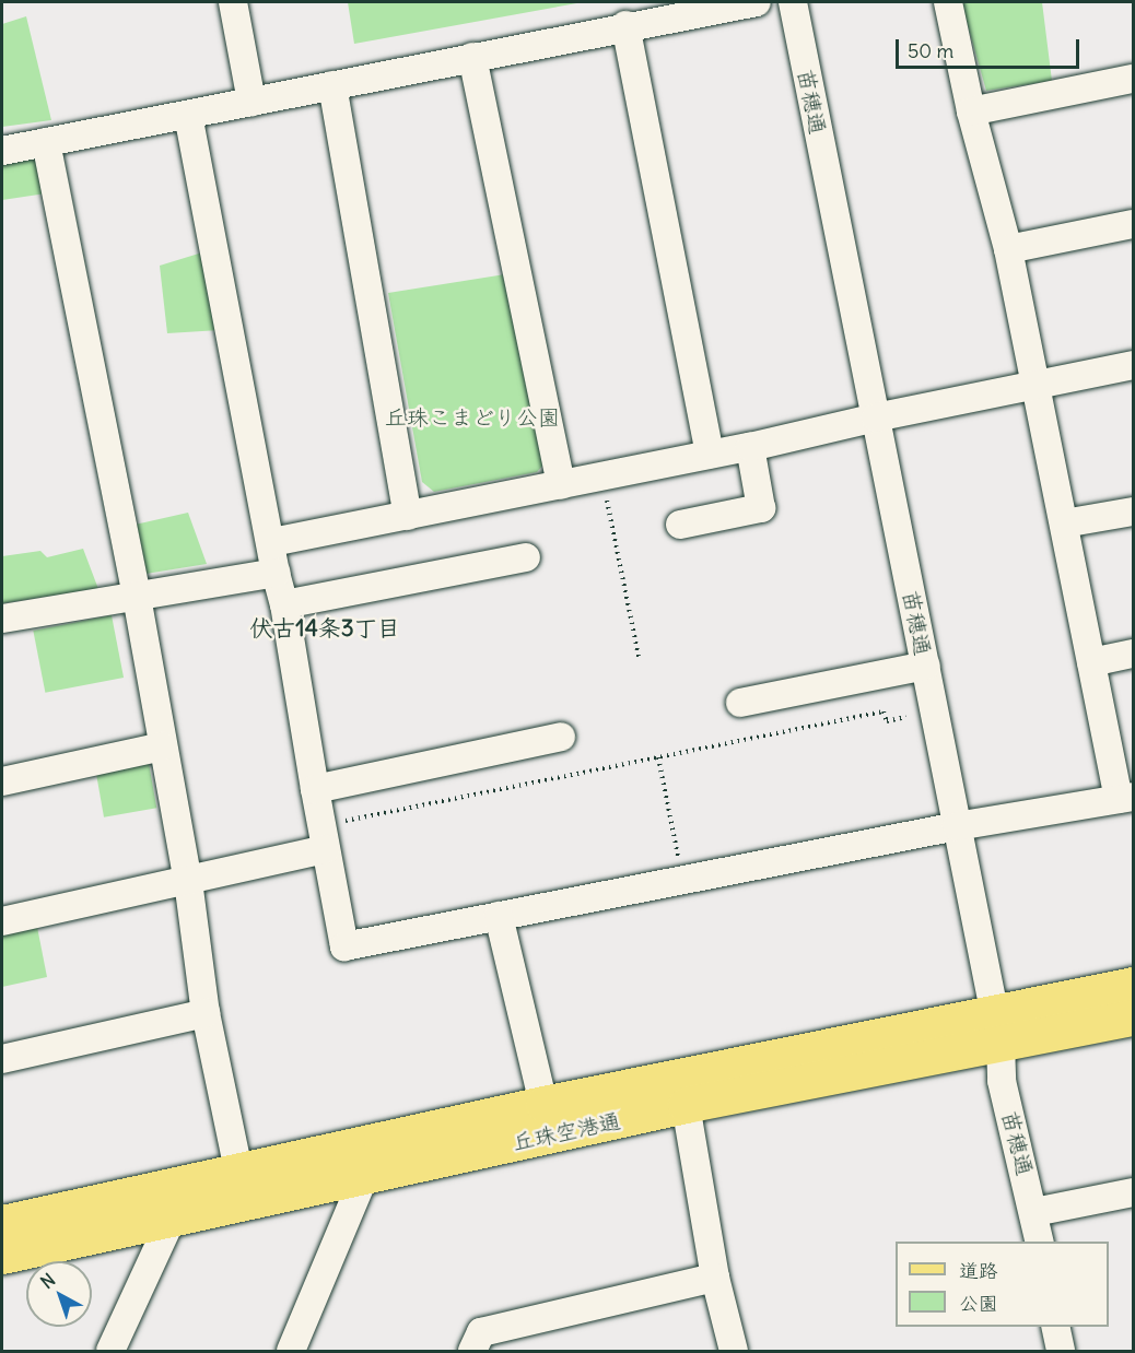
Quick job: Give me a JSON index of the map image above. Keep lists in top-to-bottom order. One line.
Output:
{"streets":{"main road":["丘珠空港通"],"street":["苗穂通"]},"crossings":[["苗穂通","丘珠空港通"]],"districts":["伏古14条3丁目"],"parks":["丘珠こまどり公園"],"legend":["道路","公園"],"scale_bar":"50 m","north":"top left"}
